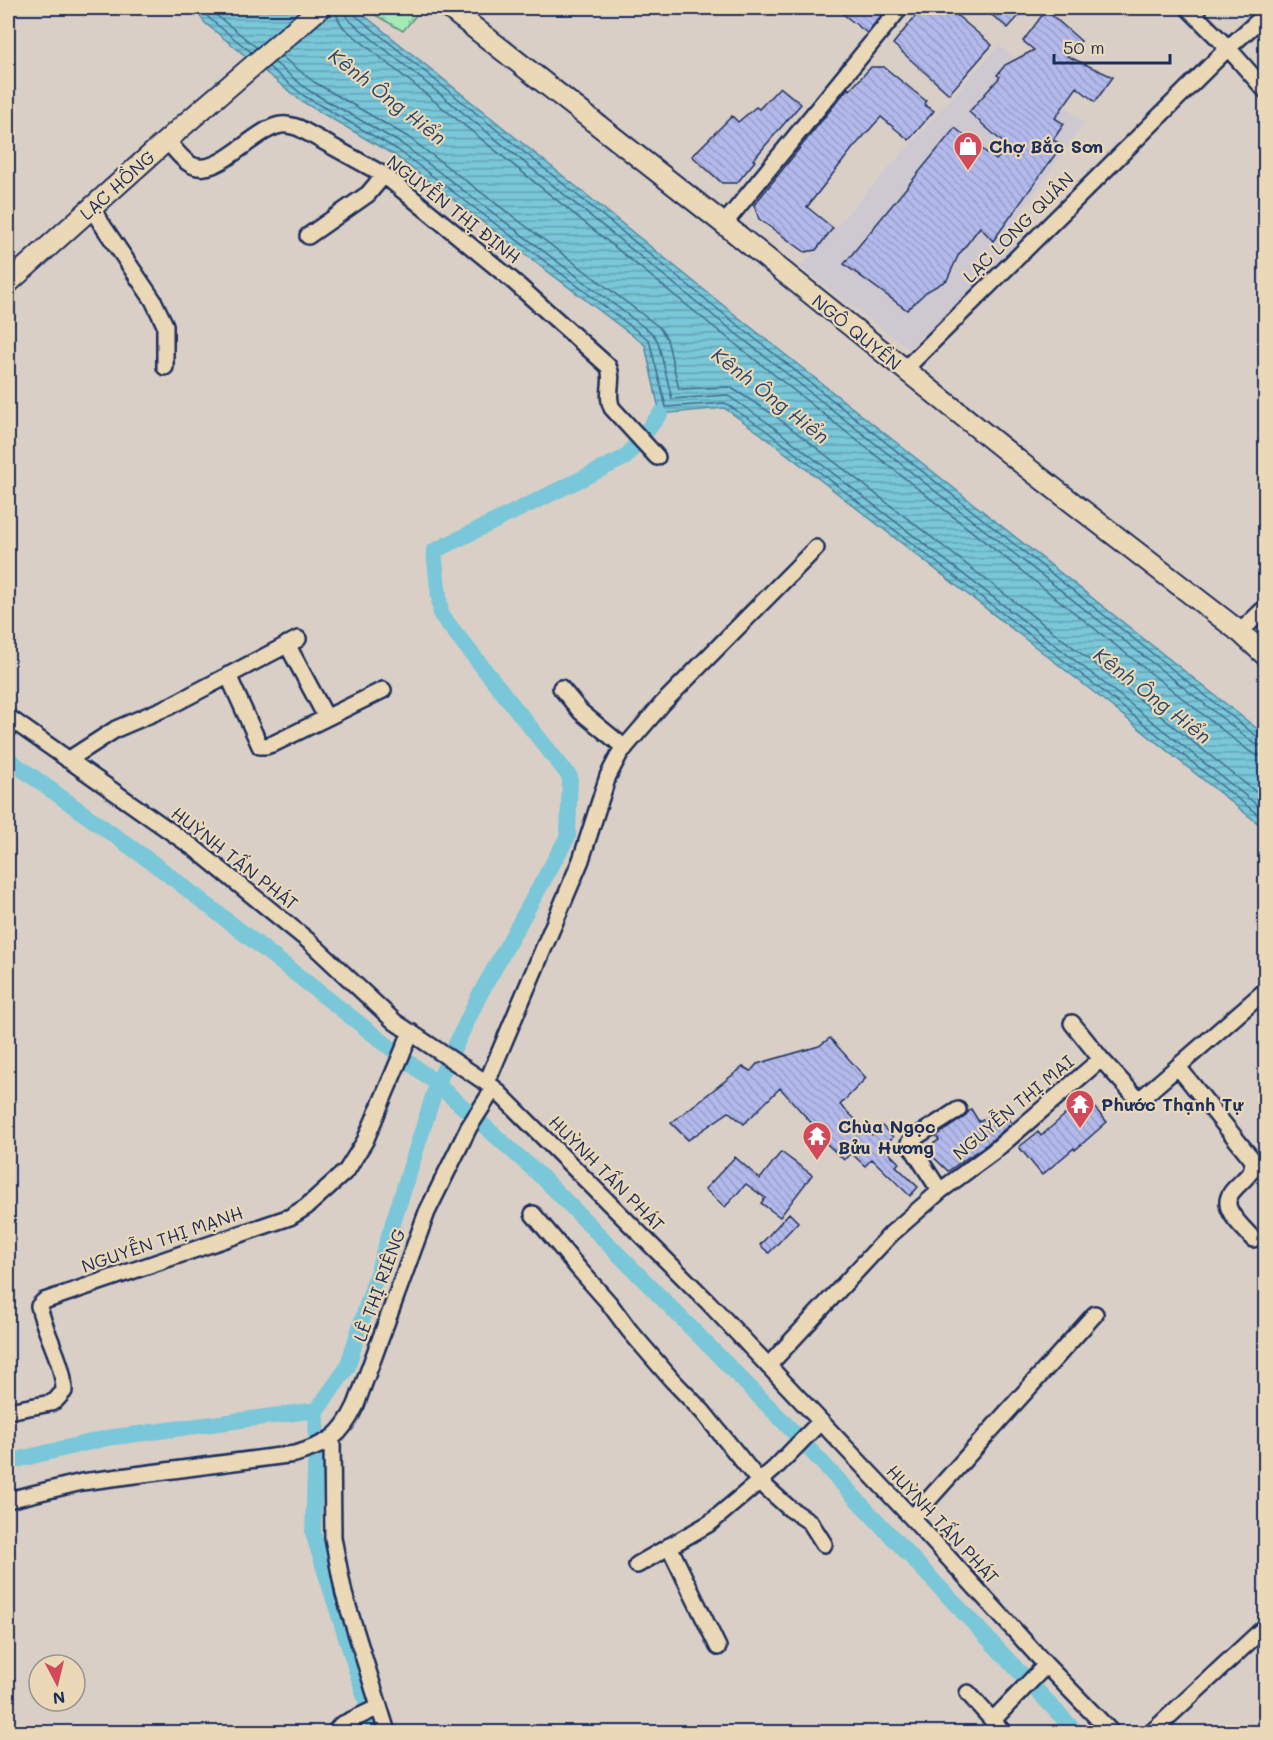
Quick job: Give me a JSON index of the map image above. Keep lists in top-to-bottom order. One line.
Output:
{"streets":{"main road":["LẠC HỒNG","NGÔ QUYỀN"],"street":["NGUYỄN THỊ ĐỊNH","LẠC LONG QUÂN","HUỲNH TẤN PHÁT","NGUYỄN THỊ MAI","NGUYỄN THỊ MẠNH","LÊ THỊ RIÊNG"]},"crossings":[["LẠC HỒNG","NGUYỄN THỊ ĐỊNH"],["LẠC LONG QUÂN","NGÔ QUYỀN"],["HUỲNH TẤN PHÁT","NGUYỄN THỊ MAI"],["HUỲNH TẤN PHÁT","NGUYỄN THỊ MẠNH"],["HUỲNH TẤN PHÁT","LÊ THỊ RIÊNG"]],"water":["Kênh Ông Hiển"],"places":{"shop":["Chợ Bắc Sơn"],"temple":["Phước Thạnh Tự","Chùa Ngọc Bửu Hương"]},"scale_bar":"50 m","north":"bottom"}
